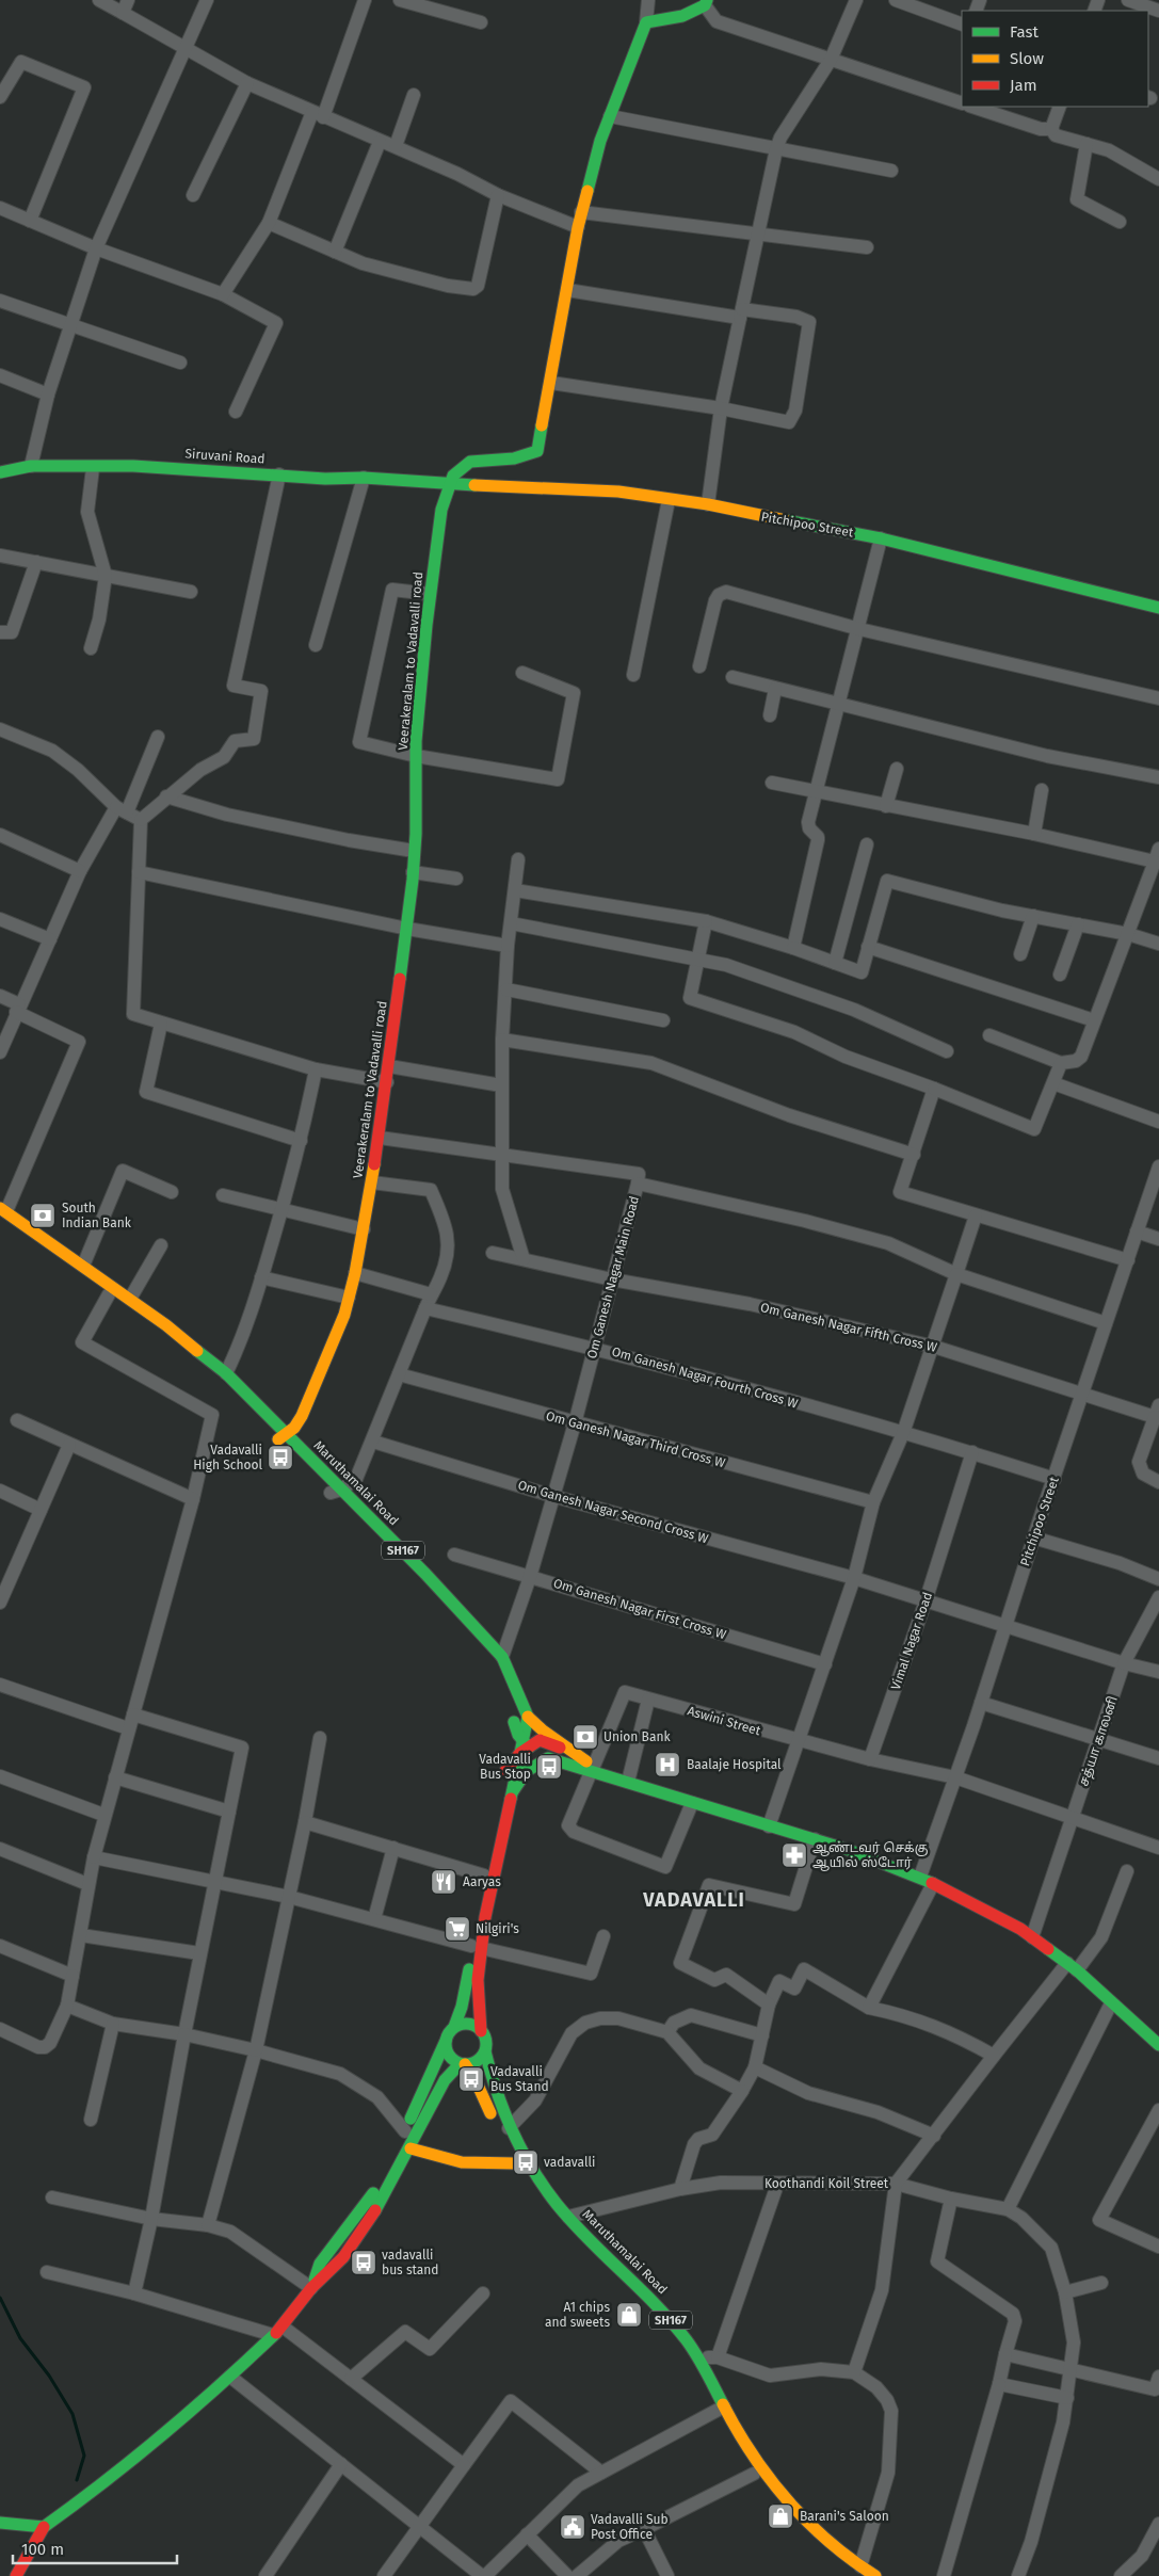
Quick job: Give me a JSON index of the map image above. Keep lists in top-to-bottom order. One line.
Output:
{"streets":{"main road":["Siruvani Road","Pitchipoo Street","Veerakeralam to Vadavalli road","Maruthamalai Road","SH167"],"street":["Om Ganesh Nagar Main Road","Om Ganesh Nagar Fifth Cross W","Om Ganesh Nagar Fourth Cross W","Om Ganesh Nagar Third Cross W","Om Ganesh Nagar Second Cross W","Om Ganesh Nagar First Cross W","Vimal Nagar Road","Aswini Street","சத்யா காலனி","Koothandi Koil Street"]},"crossings":[["Siruvani Road","Pitchipoo Street"],["Siruvani Road","Veerakeralam to Vadavalli road"],["Pitchipoo Street","Veerakeralam to Vadavalli road"],["Pitchipoo Street","Om Ganesh Nagar Main Road"],["Pitchipoo Street","Om Ganesh Nagar Fifth Cross W"],["Pitchipoo Street","Om Ganesh Nagar Fourth Cross W"],["Pitchipoo Street","Om Ganesh Nagar Second Cross W"],["Veerakeralam to Vadavalli road","Maruthamalai Road"],["Om Ganesh Nagar Main Road","Om Ganesh Nagar Fifth Cross W"],["Om Ganesh Nagar Main Road","Om Ganesh Nagar Fourth Cross W"],["Om Ganesh Nagar Main Road","Om Ganesh Nagar Third Cross W"],["Om Ganesh Nagar Main Road","Maruthamalai Road"],["Om Ganesh Nagar Main Road","Om Ganesh Nagar Second Cross W"],["Om Ganesh Nagar Main Road","Om Ganesh Nagar First Cross W"],["Om Ganesh Nagar Fourth Cross W","Vimal Nagar Road"],["Maruthamalai Road","Koothandi Koil Street"],["Om Ganesh Nagar Second Cross W","Vimal Nagar Road"]],"districts":["VADAVALLI"],"places":{"bank":["South Indian Bank","Union Bank"],"bus stop":["Vadavalli High School","Vadavalli Bus Stop","Vadavalli Bus Stand","vadavalli","vadavalli bus stand"],"hospital":["Baalaje Hospital"],"pharmacy":["ஆண்டவர் செக்கு ஆயில் ஸ்டோர்"],"restaurant":["Aaryas"],"supermarket":["Nilgiri's"],"shop":["A1 chips and sweets","Barani's Saloon"],"public building":["Vadavalli Sub Post Office"]},"legend":["Fast","Slow","Jam"],"scale_bar":"100 m"}
